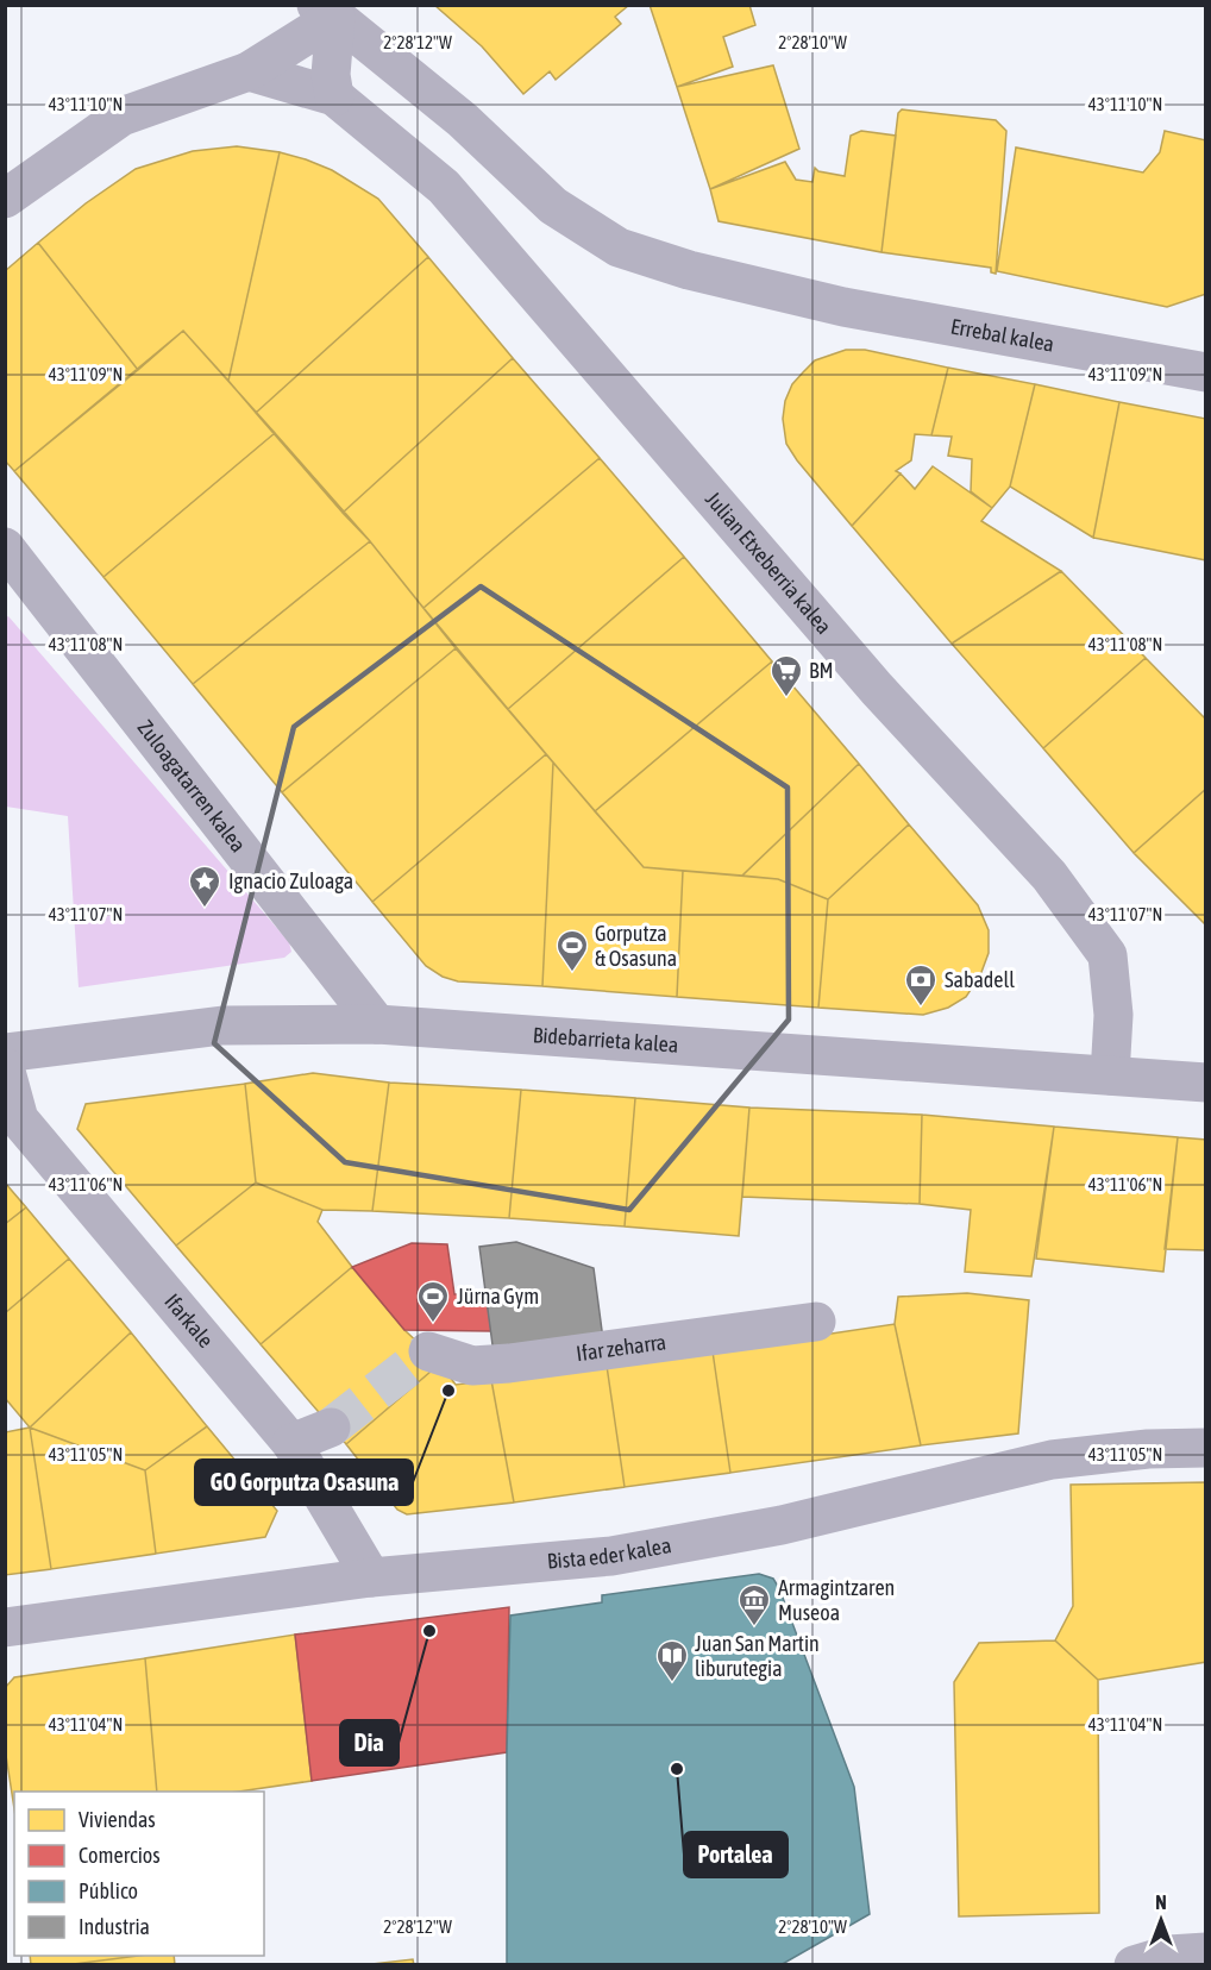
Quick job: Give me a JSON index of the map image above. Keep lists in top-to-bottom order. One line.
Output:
{"streets":{"street":["Errebal kalea","Julian Etxeberria kalea","Zuloagatarren kalea","Bidebarrieta kalea","Ifarkale","Ifar zeharra","Bista eder kalea"]},"crossings":[["Julian Etxeberria kalea","Bidebarrieta kalea"],["Zuloagatarren kalea","Bidebarrieta kalea"],["Ifarkale","Bista eder kalea"]],"places":{"supermarket":["BM"],"place":["Ignacio Zuloaga"],"sports":["Gorputza & Osasuna","Jürna Gym"],"bank":["Sabadell"],"other":["GO Gorputza Osasuna","Dia","Portalea"],"museum":["Armagintzaren Museoa"],"library":["Juan San Martin liburutegia"]},"legend":["Viviendas","Comercios","Público","Industria"],"north":"top","coordinates":["2°28'12\"W","2°28'10\"W","43°11'10\"N","43°11'09\"N","43°11'08\"N","43°11'07\"N","43°11'06\"N","43°11'05\"N","43°11'04\"N"]}
